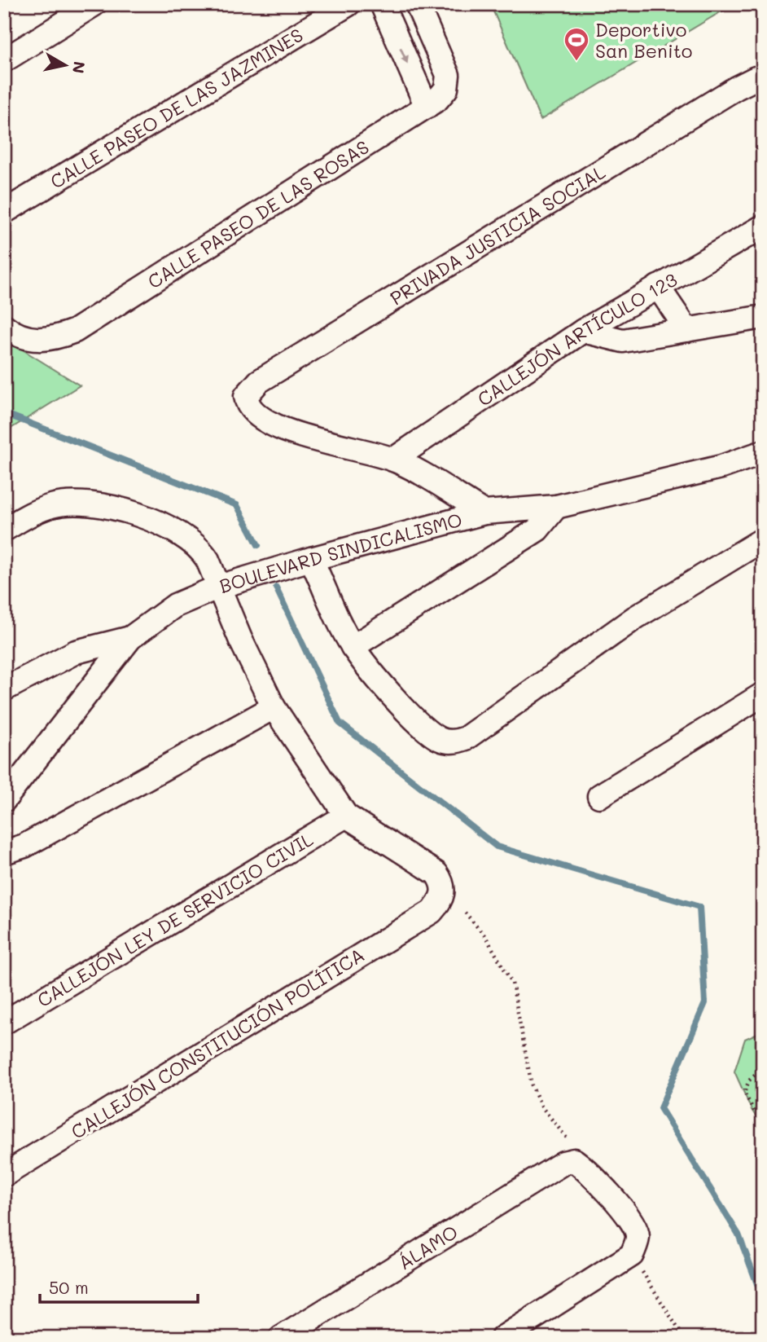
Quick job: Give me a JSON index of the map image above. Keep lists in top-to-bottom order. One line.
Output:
{"streets":{"street":["CALLE PASEO DE LAS JAZMINES","CALLE PASEO DE LAS ROSAS","PRIVADA JUSTICIA SOCIAL","CALLEJÓN ARTÍCULO 123","BOULEVARD SINDICALISMO","CALLEJÓN LEY DE SERVICIO CIVIL","CALLEJÓN CONSTITUCIÓN POLÍTICA","ÁLAMO"]},"crossings":[["PRIVADA JUSTICIA SOCIAL","CALLEJÓN ARTÍCULO 123"],["CALLEJÓN LEY DE SERVICIO CIVIL","CALLEJÓN CONSTITUCIÓN POLÍTICA"]],"places":{"sports":["Deportivo San Benito"]},"scale_bar":"50 m","north":"right"}
